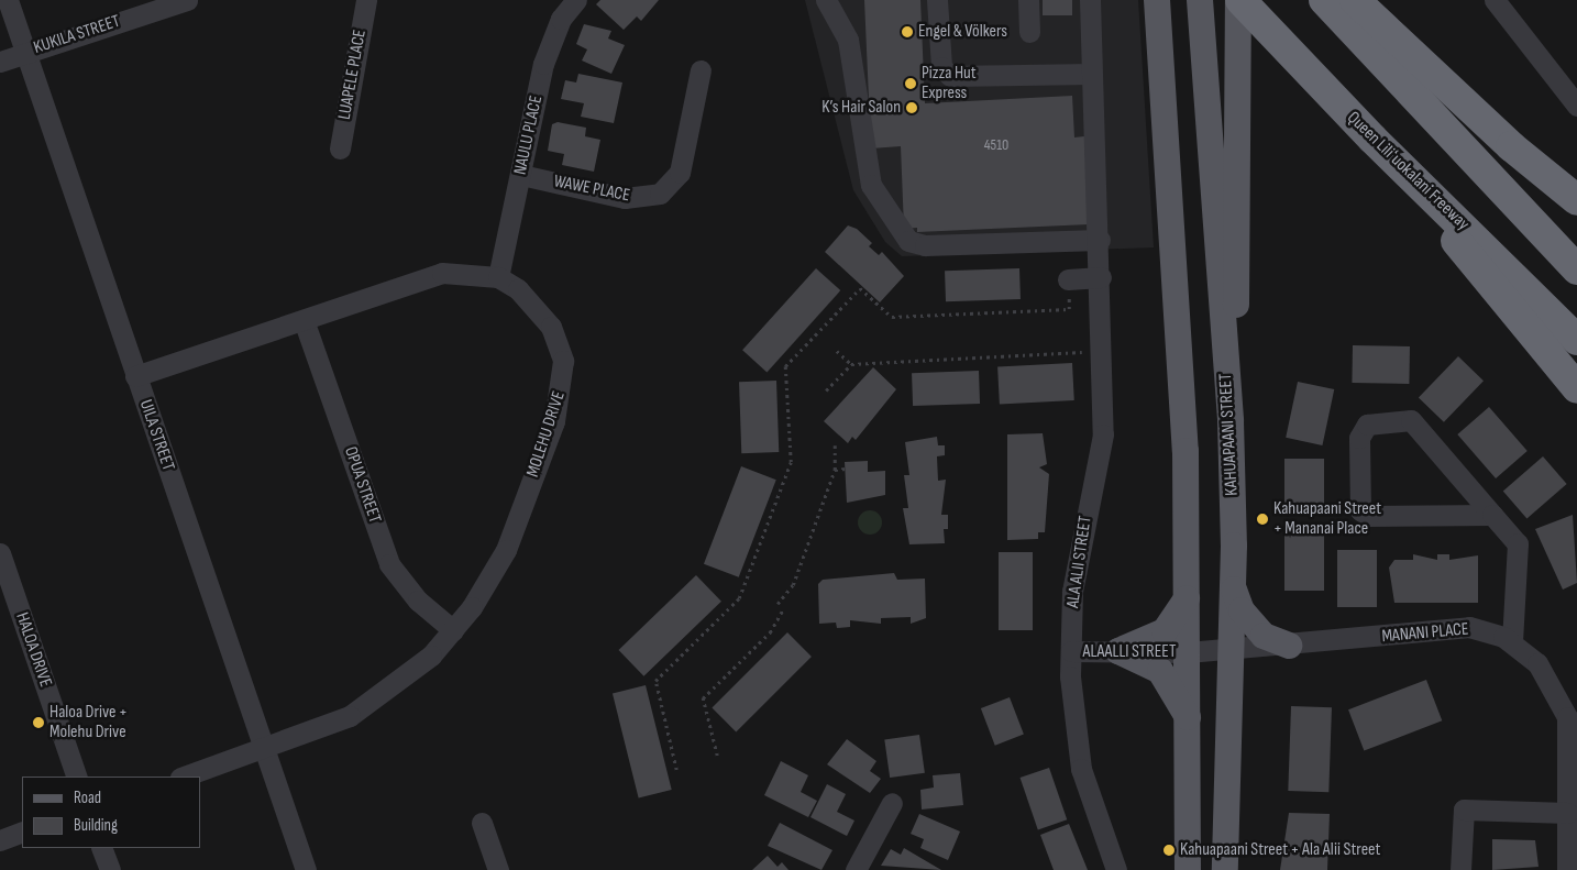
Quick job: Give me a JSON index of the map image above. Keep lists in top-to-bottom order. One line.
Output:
{"streets":{"highway":["Queen Liliʻuokalani Freeway"],"main road":["KAHUAPAANI STREET"],"street":["KUKILA STREET","LUAPELE PLACE","NAULU PLACE","WAWE PLACE","MOLEHU DRIVE","UILA STREET","OPUA STREET","ALA ALII STREET","MANANI PLACE","HALOA DRIVE","ALAALLI STREET"]},"crossings":[["KUKILA STREET","UILA STREET"],["NAULU PLACE","WAWE PLACE"],["NAULU PLACE","MOLEHU DRIVE"],["MOLEHU DRIVE","UILA STREET"],["MOLEHU DRIVE","OPUA STREET"],["KAHUAPAANI STREET","MANANI PLACE"],["ALA ALII STREET","ALAALLI STREET"],["MANANI PLACE","ALAALLI STREET"]],"places":["Engel & Völkers","Pizza Hut Express","K’s Hair Salon","Kahuapaani Street + Mananai Place","Haloa Drive + Molehu Drive","Kahuapaani Street + Ala Alii Street"],"house_numbers":["4510"],"legend":["Road","Building"]}
